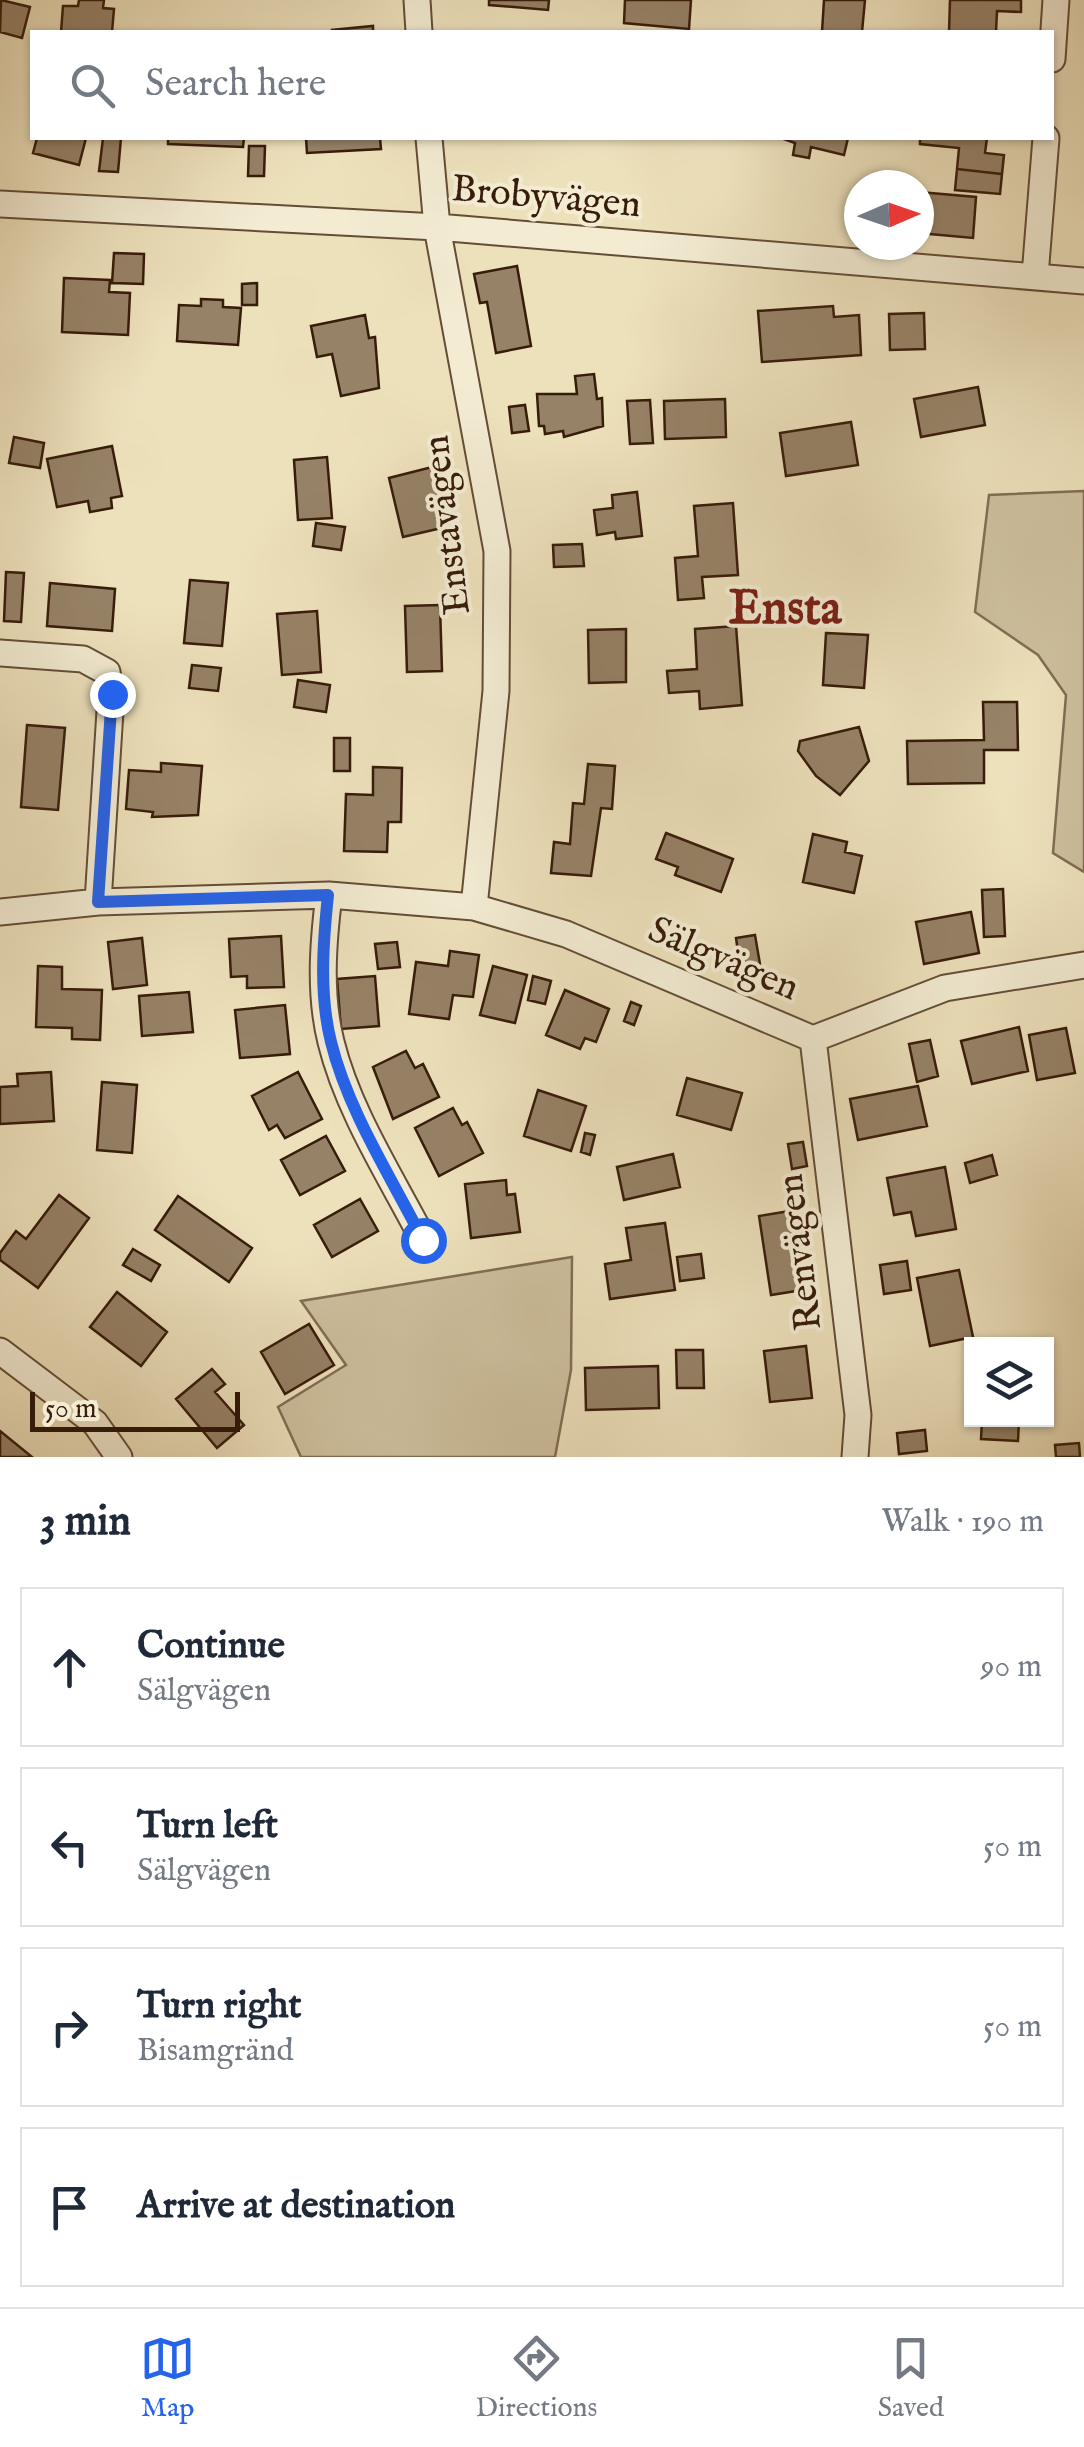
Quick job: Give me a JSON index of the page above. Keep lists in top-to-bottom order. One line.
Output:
{"streets":{"street":["Brobyvägen","Enstavägen","Sälgvägen","Renvägen"]},"crossings":[["Brobyvägen","Enstavägen"],["Enstavägen","Sälgvägen"],["Sälgvägen","Renvägen"]],"districts":["Ensta"],"scale_bar":"50 m","north":"right","page":{"search":"Search here","scale":"50 m","heading":["3 min","Walk · 190 m"],"list":[["Continue","Sälgvägen","90 m"],["Turn left","Sälgvägen","50 m"],["Turn right","Bisamgränd","50 m"],"Arrive at destination"],"nav":["Map","Directions","Saved"]}}
